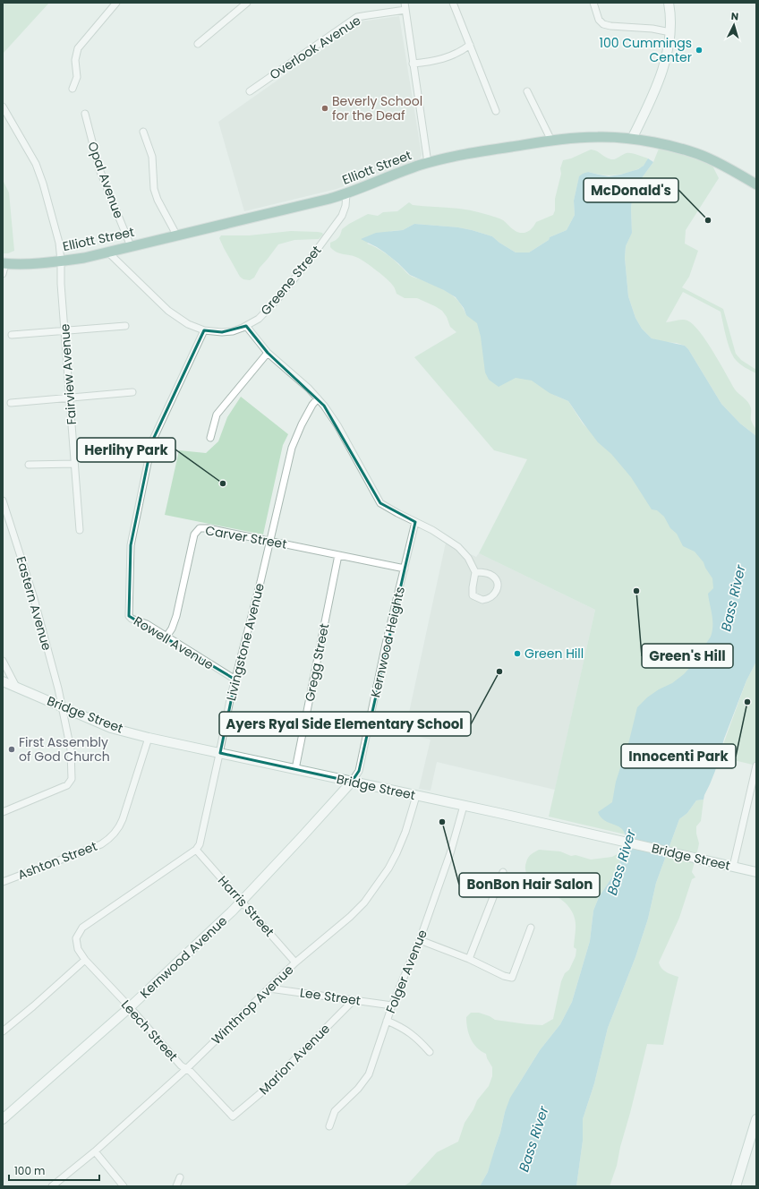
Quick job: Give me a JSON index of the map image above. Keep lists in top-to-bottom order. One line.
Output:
{"streets":{"main road":["Elliott Street","Bridge Street","Kernwood Avenue"],"street":["Overlook Avenue","Opal Avenue","Greene Street","Fairview Avenue","Carver Street","Eastern Avenue","Livingstone Avenue","Kernwood Heights","Rowell Avenue","Gregg Street","Ashton Street","Harris Street","Folger Avenue","Lee Street","Winthrop Avenue","Leech Street","Marion Avenue"]},"crossings":[["Elliott Street","Opal Avenue"],["Elliott Street","Greene Street"],["Elliott Street","Fairview Avenue"],["Greene Street","Rowell Avenue"],["Carver Street","Livingstone Avenue"],["Carver Street","Kernwood Heights"],["Carver Street","Rowell Avenue"],["Carver Street","Gregg Street"],["Eastern Avenue","Bridge Street"],["Livingstone Avenue","Rowell Avenue"],["Livingstone Avenue","Bridge Street"],["Livingstone Avenue","Harris Street"],["Livingstone Avenue","Leech Street"],["Kernwood Heights","Bridge Street"],["Kernwood Heights","Kernwood Avenue"],["Gregg Street","Bridge Street"],["Bridge Street","Ashton Street"],["Bridge Street","Kernwood Avenue"],["Bridge Street","Folger Avenue"],["Bridge Street","Winthrop Avenue"],["Harris Street","Kernwood Avenue"],["Harris Street","Winthrop Avenue"],["Harris Street","Leech Street"],["Kernwood Avenue","Leech Street"],["Folger Avenue","Lee Street"],["Lee Street","Winthrop Avenue"],["Lee Street","Marion Avenue"],["Winthrop Avenue","Leech Street"],["Leech Street","Marion Avenue"]],"water":["Bass River"],"places":["100 Cummings Center","Beverly School for the Deaf","McDonald's","Herlihy Park","Green's Hill","Green Hill","Ayers Ryal Side Elementary School","Innocenti Park","First Assembly of God Church","BonBon Hair Salon"],"scale_bar":"100 m","north":"top"}
